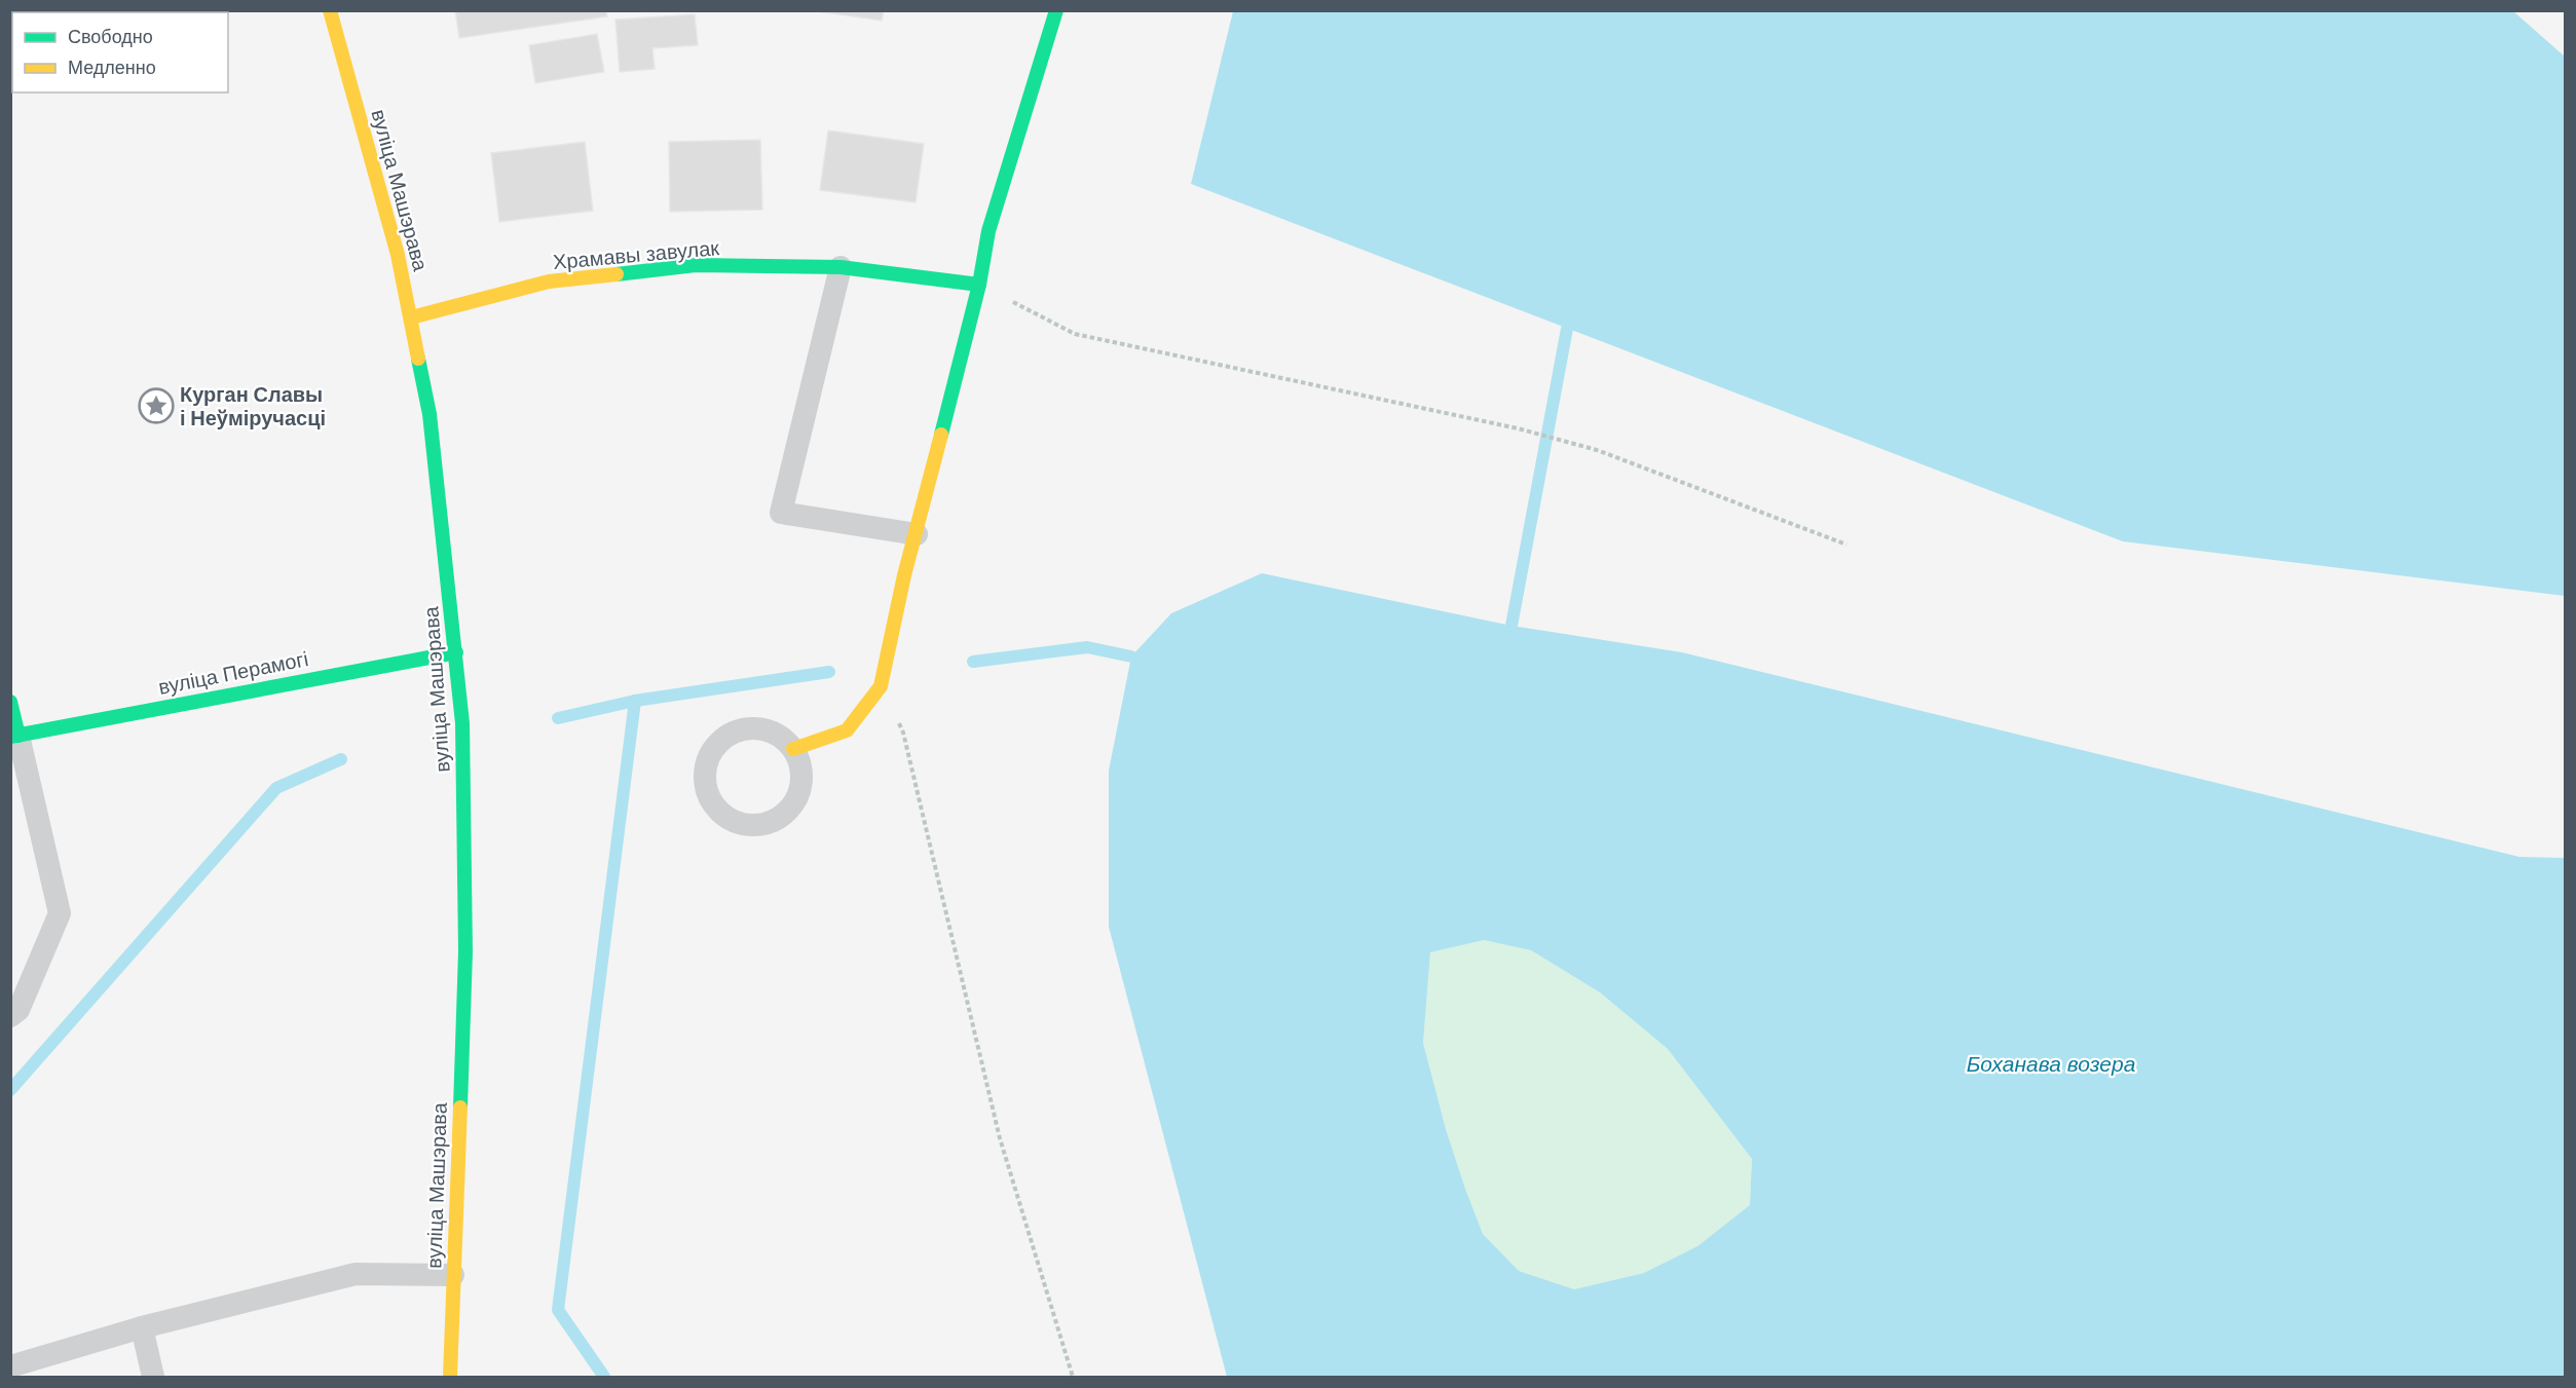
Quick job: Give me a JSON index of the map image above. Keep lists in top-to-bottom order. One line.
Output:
{"streets":{"street":["вуліца Машэрава","Храмавы завулак","вуліца Перамогі"]},"crossings":[["вуліца Машэрава","Храмавы завулак"],["вуліца Машэрава","вуліца Перамогі"]],"water":["Боханава возера"],"places":{"place":["Курган Славы і Неўміручасці"]},"legend":["Свободно","Медленно"]}
